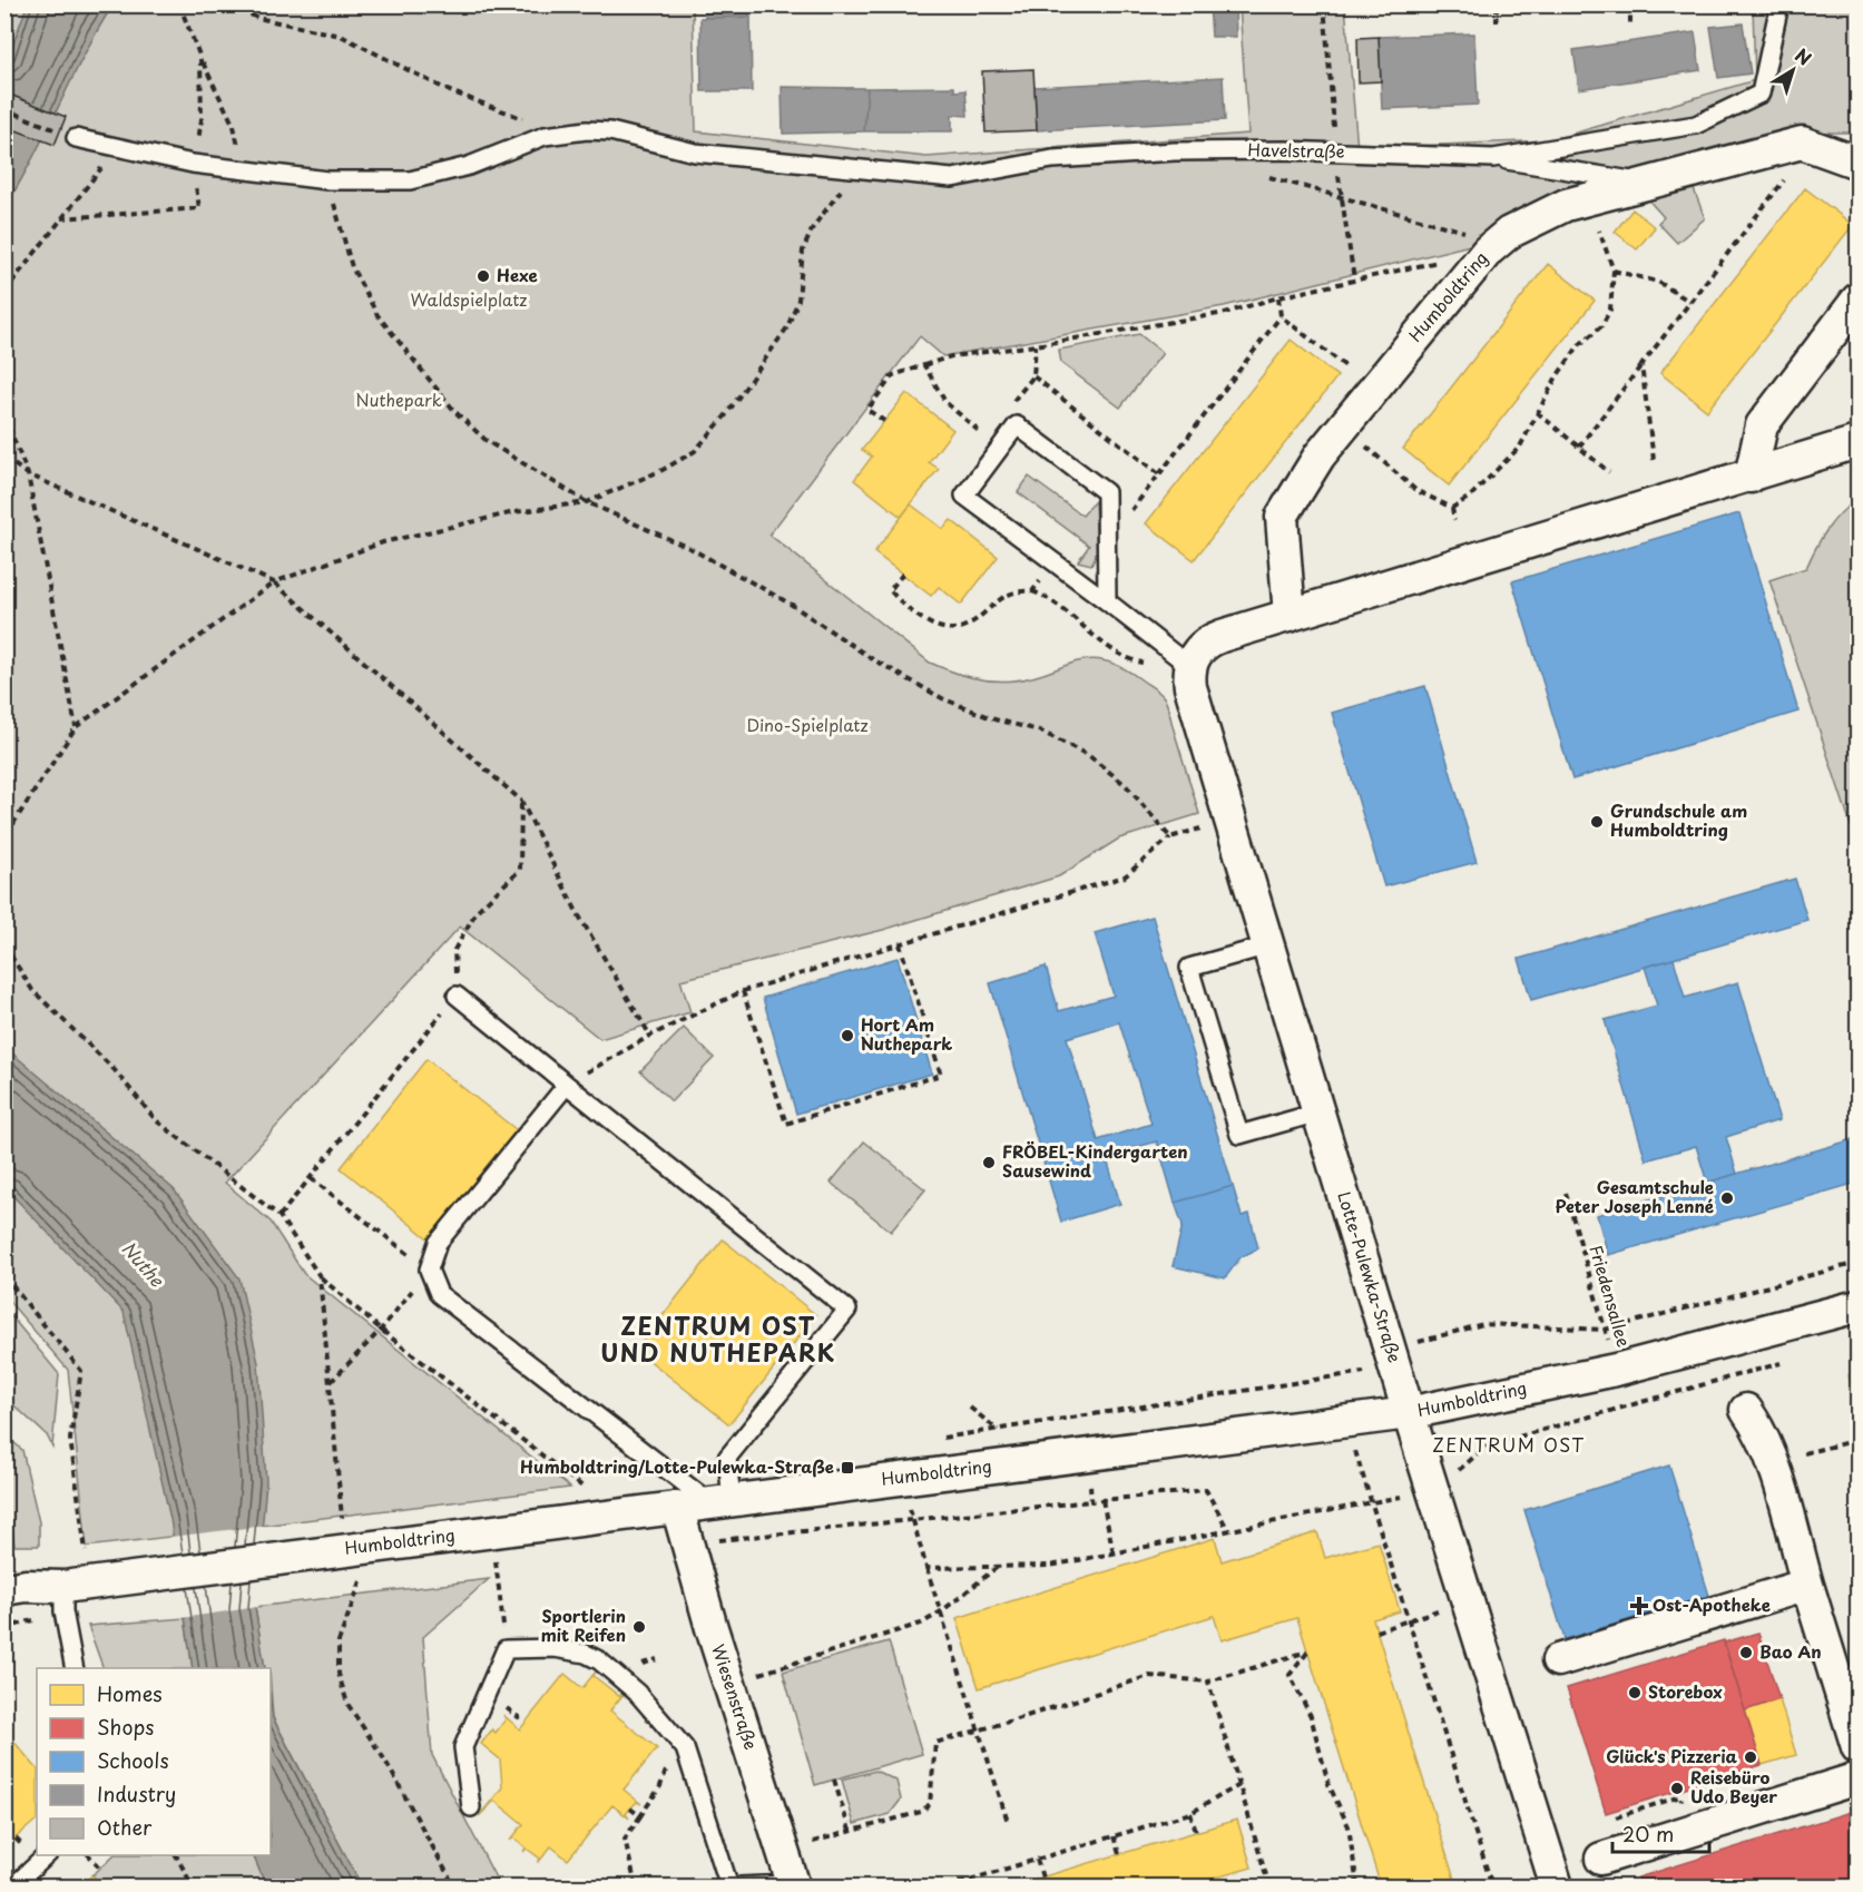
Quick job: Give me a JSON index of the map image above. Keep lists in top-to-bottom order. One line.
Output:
{"streets":{"street":["Humboldtring","Lotte-Pulewka-Straße","Wiesenstraße"],"lane":["Havelstraße"],"path":["Friedensallee"]},"crossings":[["Humboldtring","Lotte-Pulewka-Straße"],["Humboldtring","Friedensallee"],["Humboldtring","Wiesenstraße"]],"districts":["ZENTRUM OST UND NUTHEPARK","ZENTRUM OST"],"water":["Nuthe"],"parks":["Waldspielplatz","Nuthepark","Dino-Spielplatz"],"places":{"other":["Hexe","Grundschule am Humboldtring","Hort Am Nuthepark","FRÖBEL-Kindergarten Sausewind","Gesamtschule Peter Joseph Lenné","Sportlerin mit Reifen","Bao An","Storebox","Glück's Pizzeria","Reisebüro Udo Beyer"],"transit":["Humboldtring/Lotte-Pulewka-Straße"],"health":["Ost-Apotheke"]},"legend":["Homes","Shops","Schools","Industry","Other"],"scale_bar":"20 m","north":"top right"}
